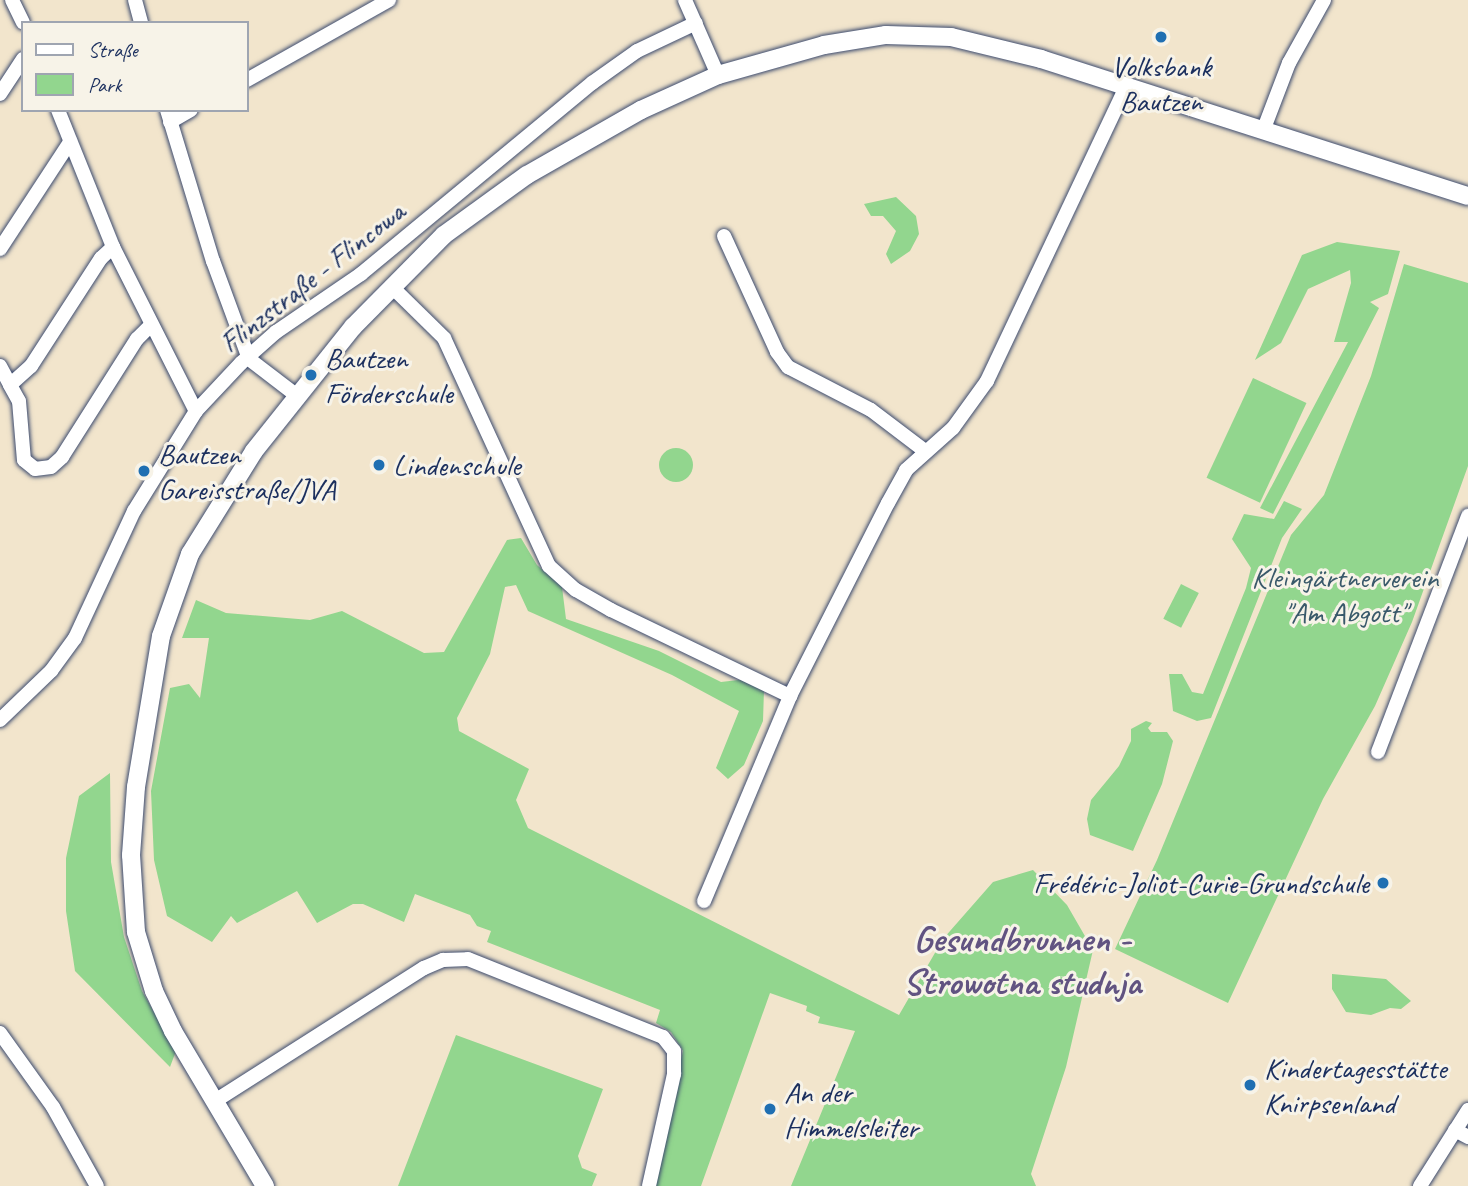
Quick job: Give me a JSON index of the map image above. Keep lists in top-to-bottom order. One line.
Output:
{"streets":{"street":["Flinzstraße - Flincowa"]},"districts":["Gesundbrunnen - Strowotna studnja"],"parks":["Kleingärtnerverein \"Am Abgott\""],"places":["Volksbank Bautzen","Bautzen Förderschule","Lindenschule","Bautzen Gareisstraße/JVA","Frédéric-Joliot-Curie-Grundschule","Kindertagesstätte Knirpsenland","An der Himmelsleiter"],"legend":["Straße","Park"]}
